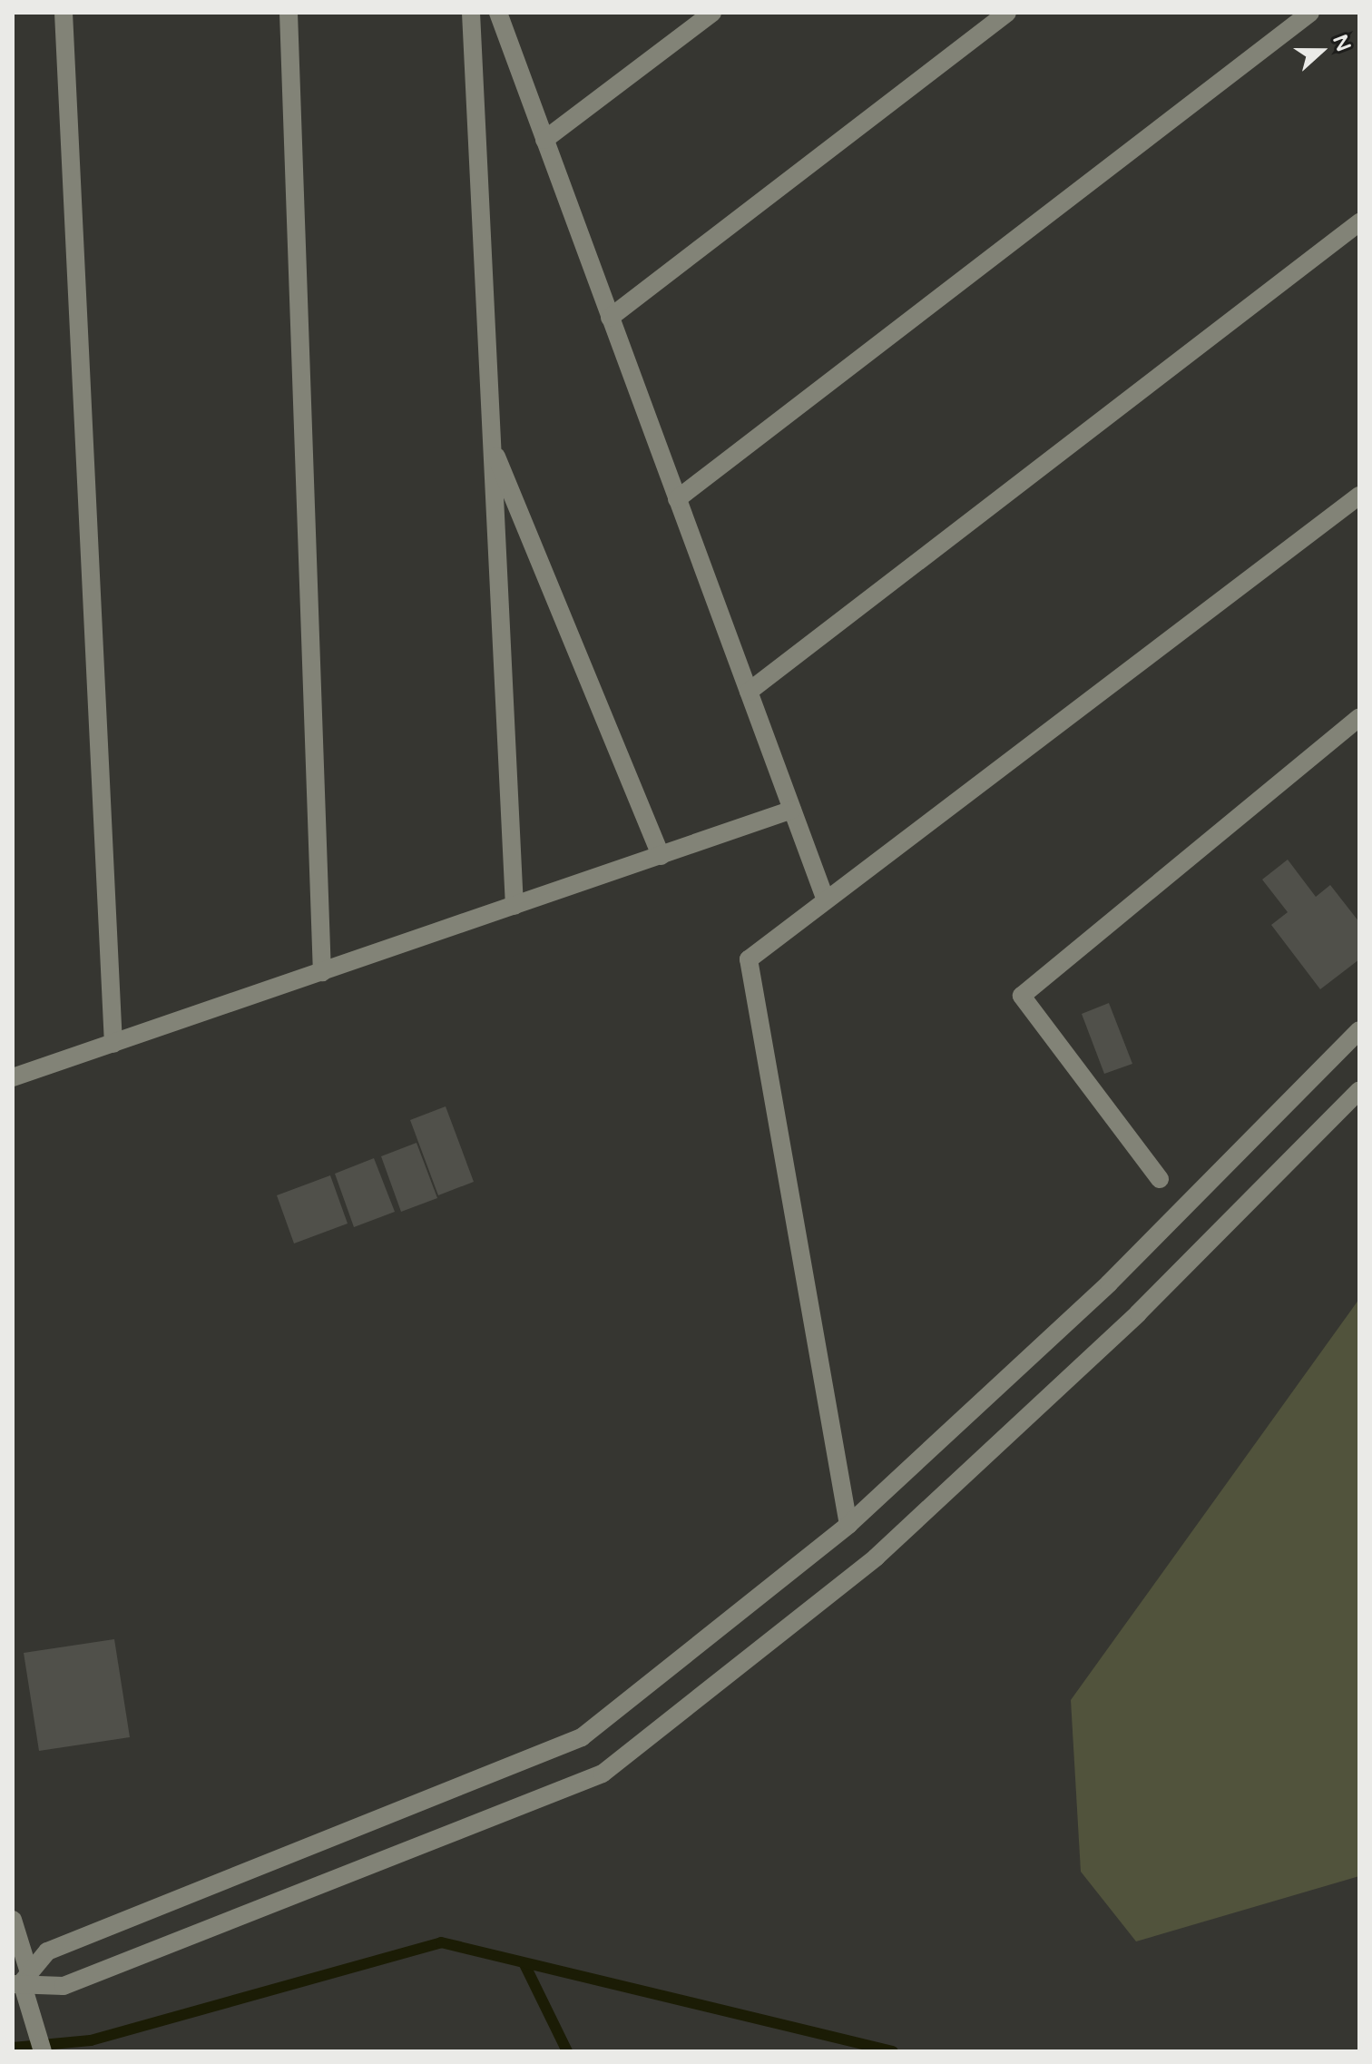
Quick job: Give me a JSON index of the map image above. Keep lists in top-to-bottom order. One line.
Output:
{"north":"right"}
